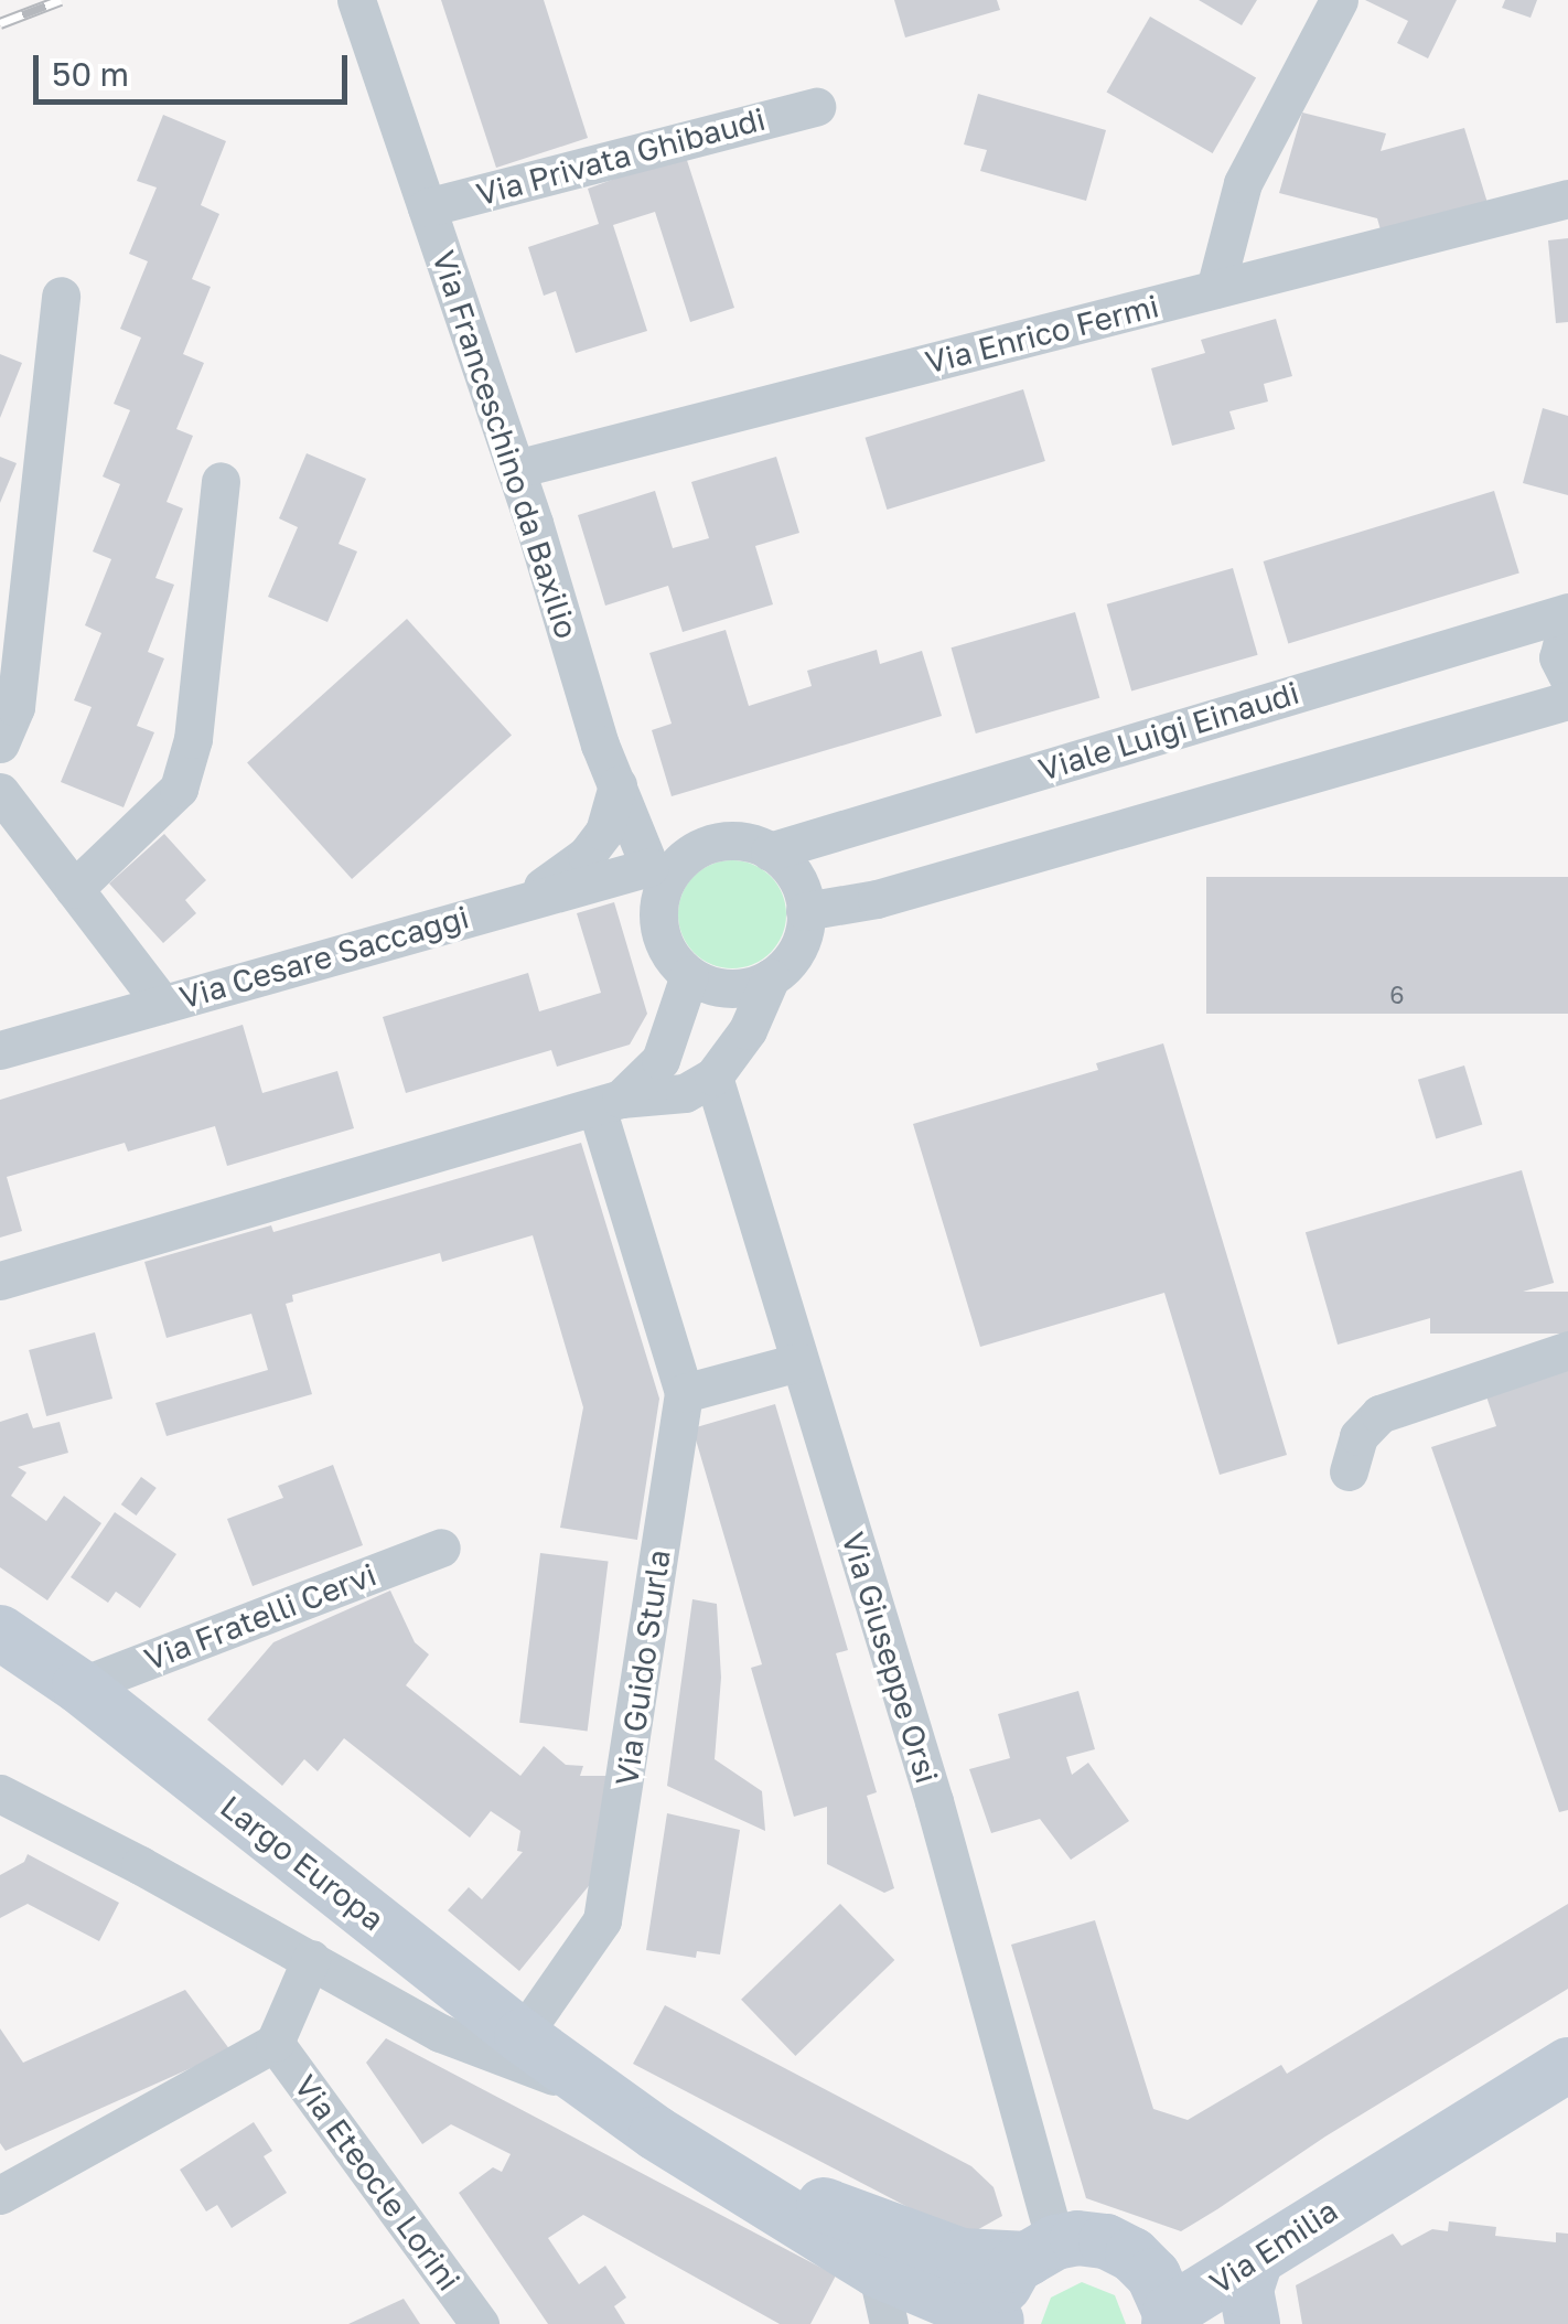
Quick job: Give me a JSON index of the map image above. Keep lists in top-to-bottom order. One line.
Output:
{"streets":{"street":["Via Privata Ghibaudi","Via Enrico Fermi","Via Franceschino da Baxilio","Viale Luigi Einaudi","Via Cesare Saccaggi","Via Fratelli Cervi","Via Giuseppe Orsi","Via Guido Sturla","Largo Europa","Via Eteocle Lorini","Via Emilia"]},"crossings":[["Via Privata Ghibaudi","Via Franceschino da Baxilio"],["Via Enrico Fermi","Via Franceschino da Baxilio"],["Via Franceschino da Baxilio","Viale Luigi Einaudi"],["Via Franceschino da Baxilio","Via Cesare Saccaggi"],["Viale Luigi Einaudi","Via Cesare Saccaggi"],["Via Fratelli Cervi","Largo Europa"],["Via Giuseppe Orsi","Largo Europa"],["Via Guido Sturla","Largo Europa"],["Largo Europa","Via Emilia"]],"house_numbers":["6"],"scale_bar":"50 m"}
